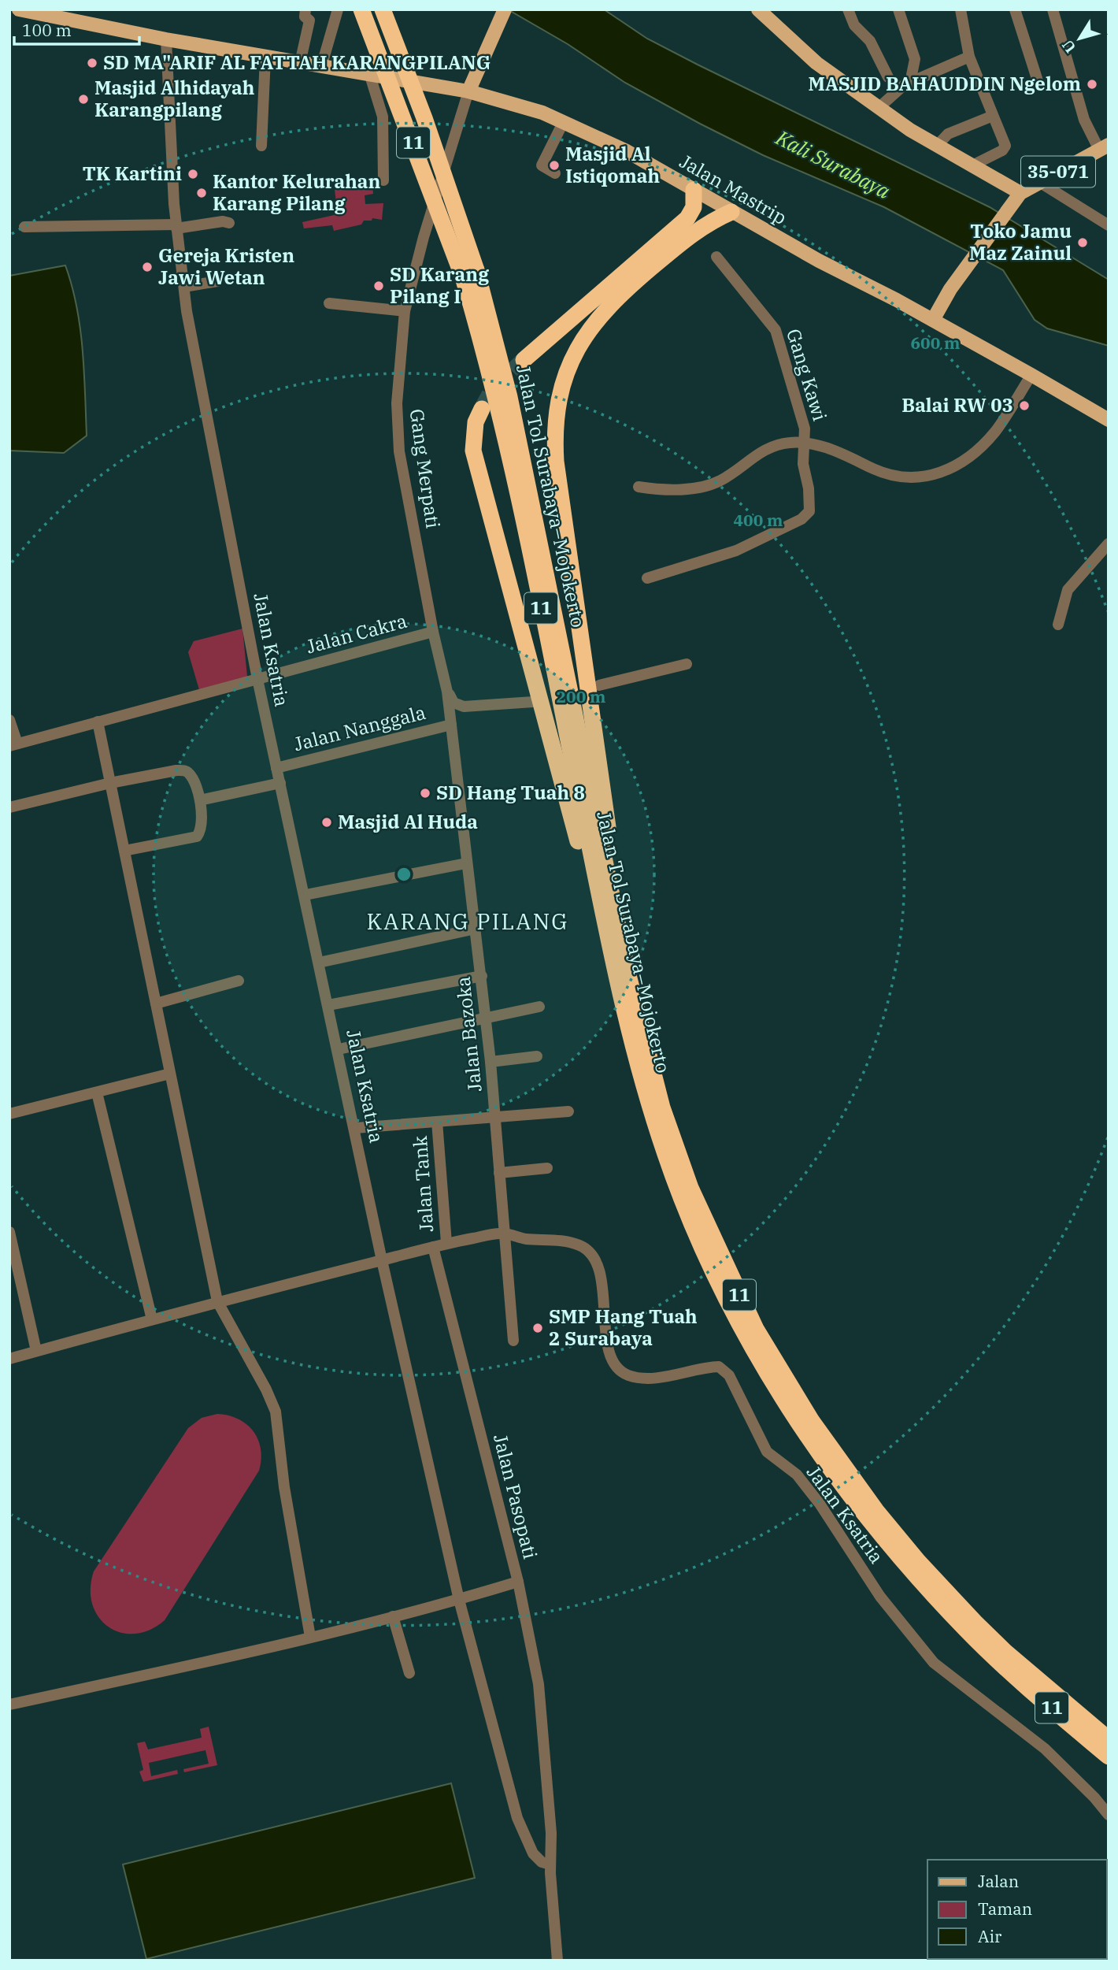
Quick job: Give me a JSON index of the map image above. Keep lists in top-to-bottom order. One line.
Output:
{"streets":{"highway":["11","Jalan Tol Surabaya–Mojokerto"],"main road":["35-071","Jalan Mastrip"],"street":["Gang Kawi","Gang Merpati","Jalan Cakra","Jalan Ksatria","Jalan Nanggala","Jalan Bazoka","Jalan Tank","Jalan Pasopati"]},"crossings":[["35-071","Jalan Mastrip"],["Jalan Mastrip","Gang Merpati"],["Jalan Mastrip","Jalan Ksatria"],["Gang Merpati","Jalan Cakra"],["Gang Merpati","Jalan Nanggala"],["Gang Merpati","Jalan Bazoka"],["Jalan Cakra","Jalan Ksatria"],["Jalan Ksatria","Jalan Nanggala"],["Jalan Ksatria","Jalan Bazoka"],["Jalan Ksatria","Jalan Tank"],["Jalan Ksatria","Jalan Pasopati"],["Jalan Nanggala","Jalan Bazoka"]],"districts":["KARANG PILANG"],"water":["Kali Surabaya"],"places":["SD MA\"ARIF AL FATTAH KARANGPILANG","MASJID BAHAUDDIN Ngelom","Masjid Alhidayah Karangpilang","Masjid Al Istiqomah","TK Kartini","Kantor Kelurahan Karang Pilang","Toko Jamu Maz Zainul","Gereja Kristen Jawi Wetan","SD Karang Pilang I","Balai RW 03","SD Hang Tuah 8","Masjid Al Huda","SMP Hang Tuah 2 Surabaya"],"legend":["Jalan","Taman","Air"],"scale_bar":"100 m","north":"bottom left","rings":["600 m","400 m","200 m"]}
